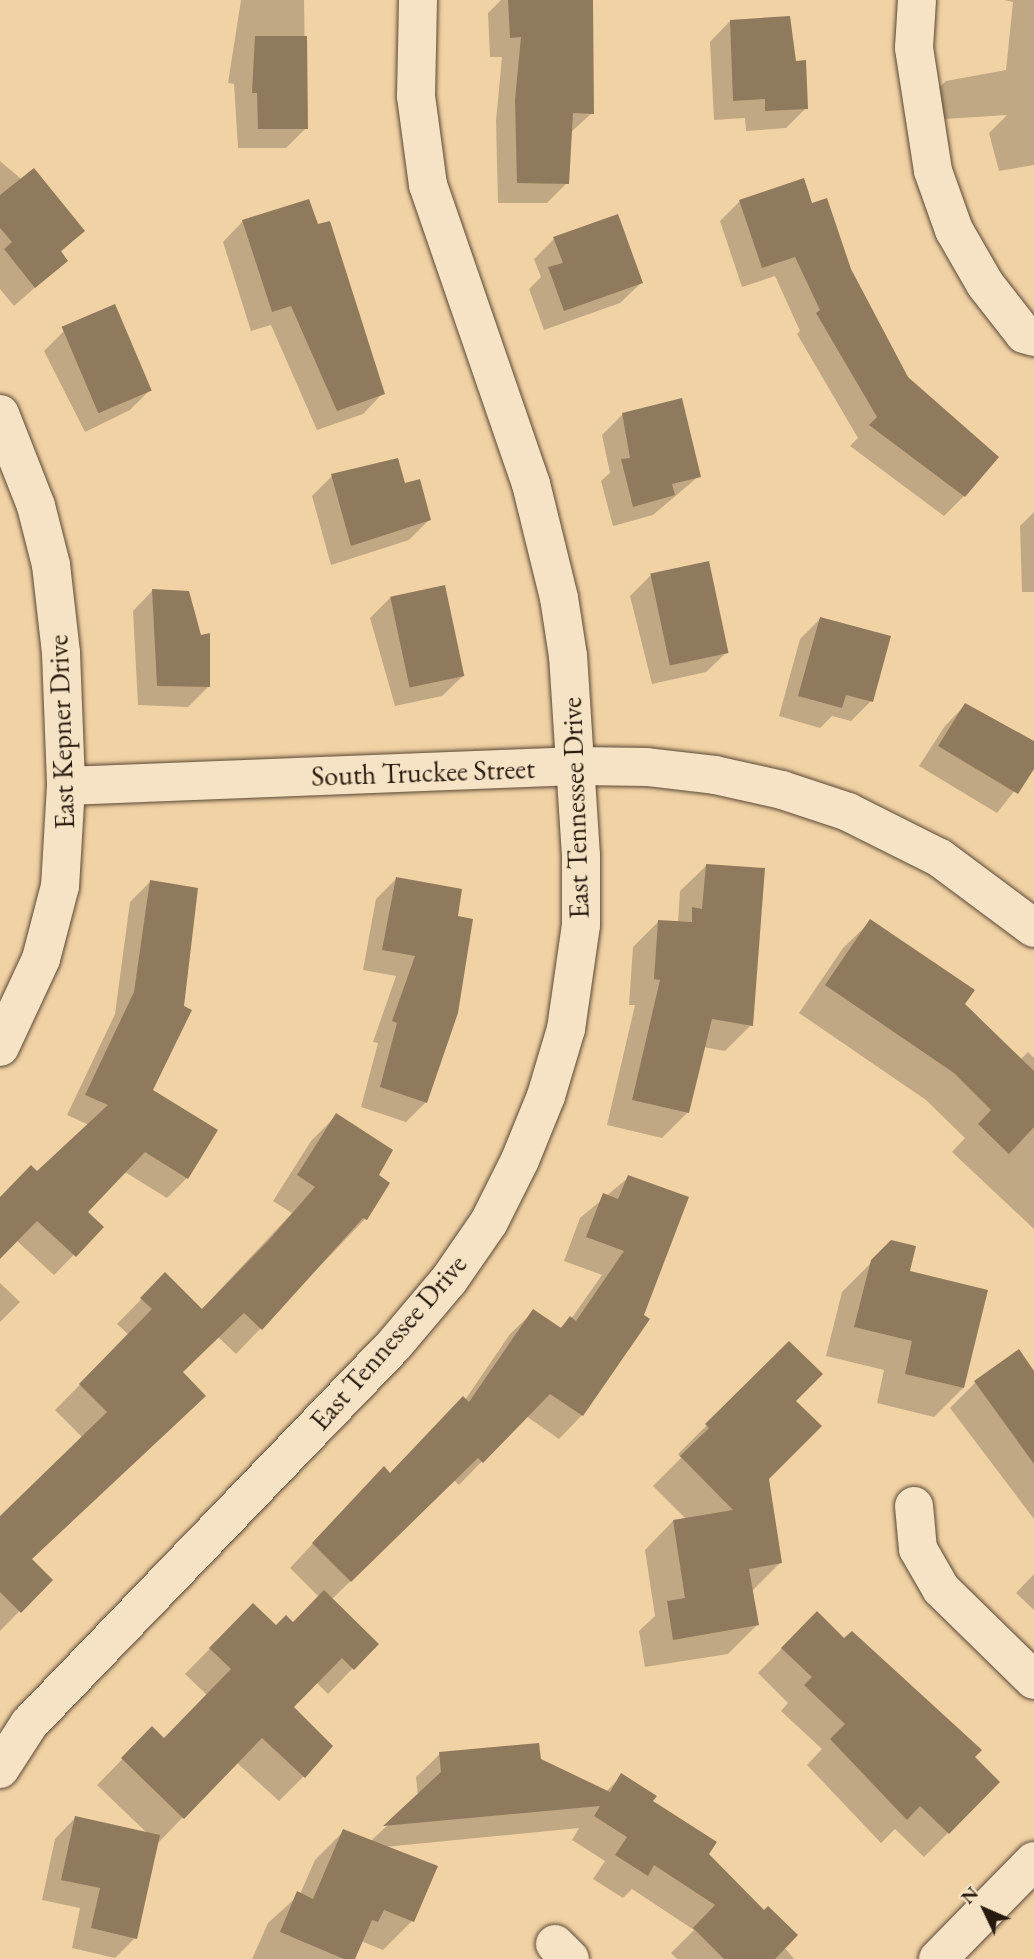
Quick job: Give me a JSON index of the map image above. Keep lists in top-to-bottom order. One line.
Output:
{"streets":{"street":["East Kepner Drive","South Truckee Street","East Tennessee Drive"]},"crossings":[["East Kepner Drive","South Truckee Street"],["South Truckee Street","East Tennessee Drive"]],"north":"top left"}
